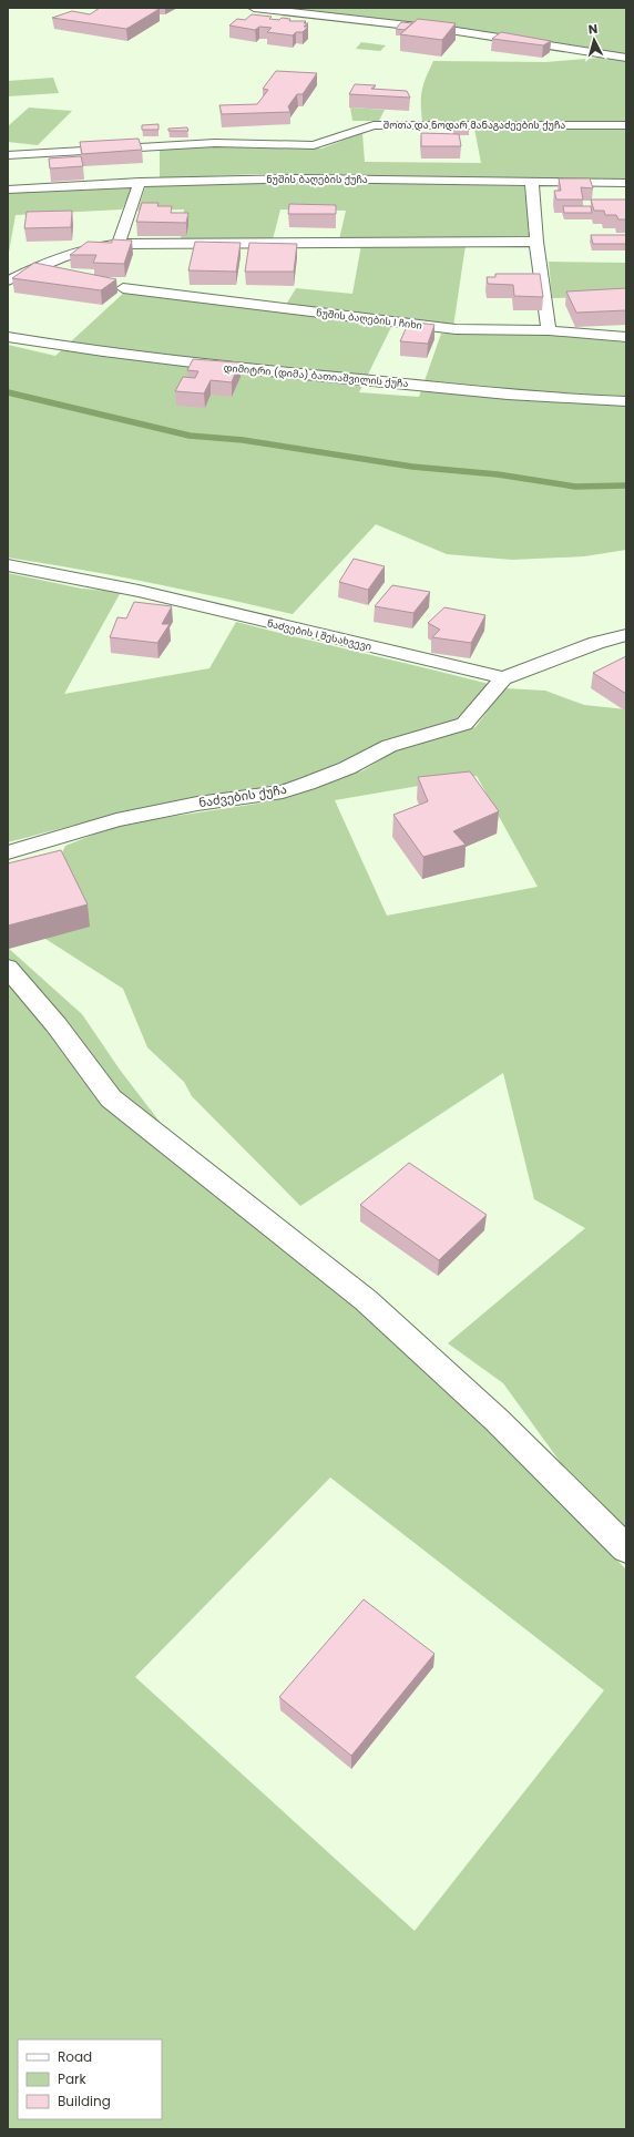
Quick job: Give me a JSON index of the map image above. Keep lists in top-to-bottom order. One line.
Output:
{"streets":{"street":["შოთა და ნოდარ მანაგაძეების ქუჩა","ნუშის ბაღების ქუჩა","ნუშის ბაღების I ჩიხი","დიმიტრი (დიმა) ბათიაშვილის ქუჩა","ნაძვების I შესახვევი","ნაძვების ქუჩა"]},"crossings":[["ნაძვების I შესახვევი","ნაძვების ქუჩა"]],"legend":["Road","Park","Building"],"north":"top"}
